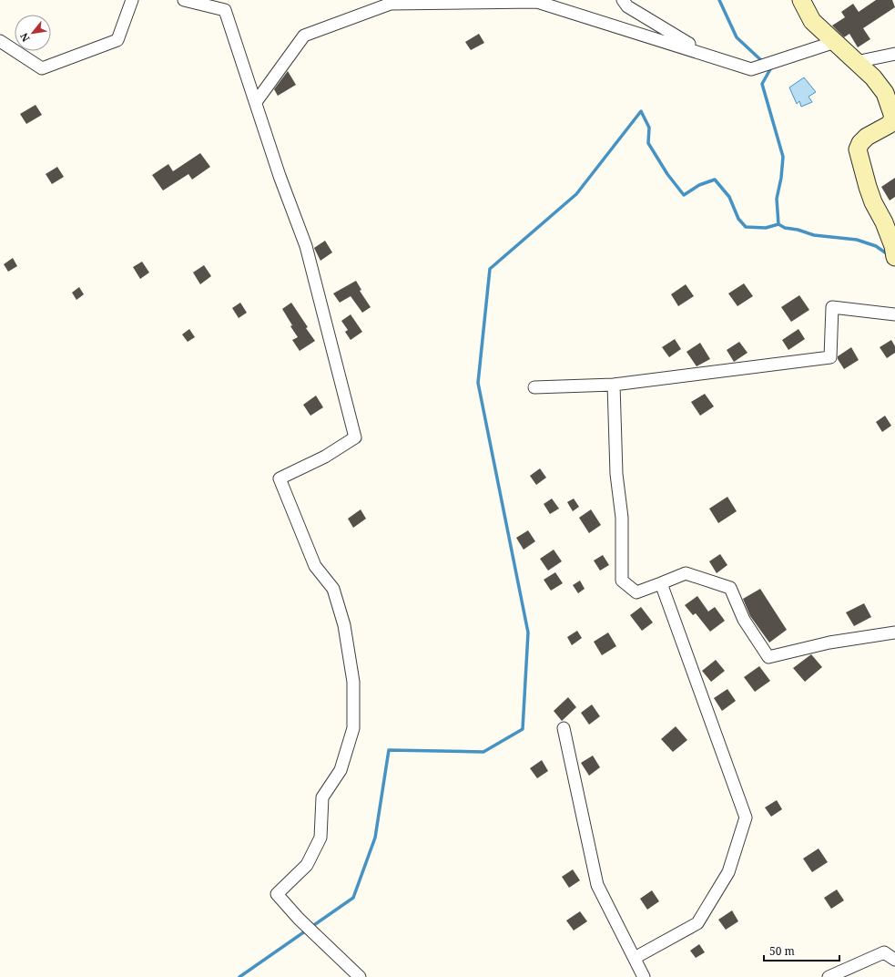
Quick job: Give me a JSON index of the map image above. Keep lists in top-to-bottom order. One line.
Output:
{"scale_bar":"50 m","north":"bottom left"}
